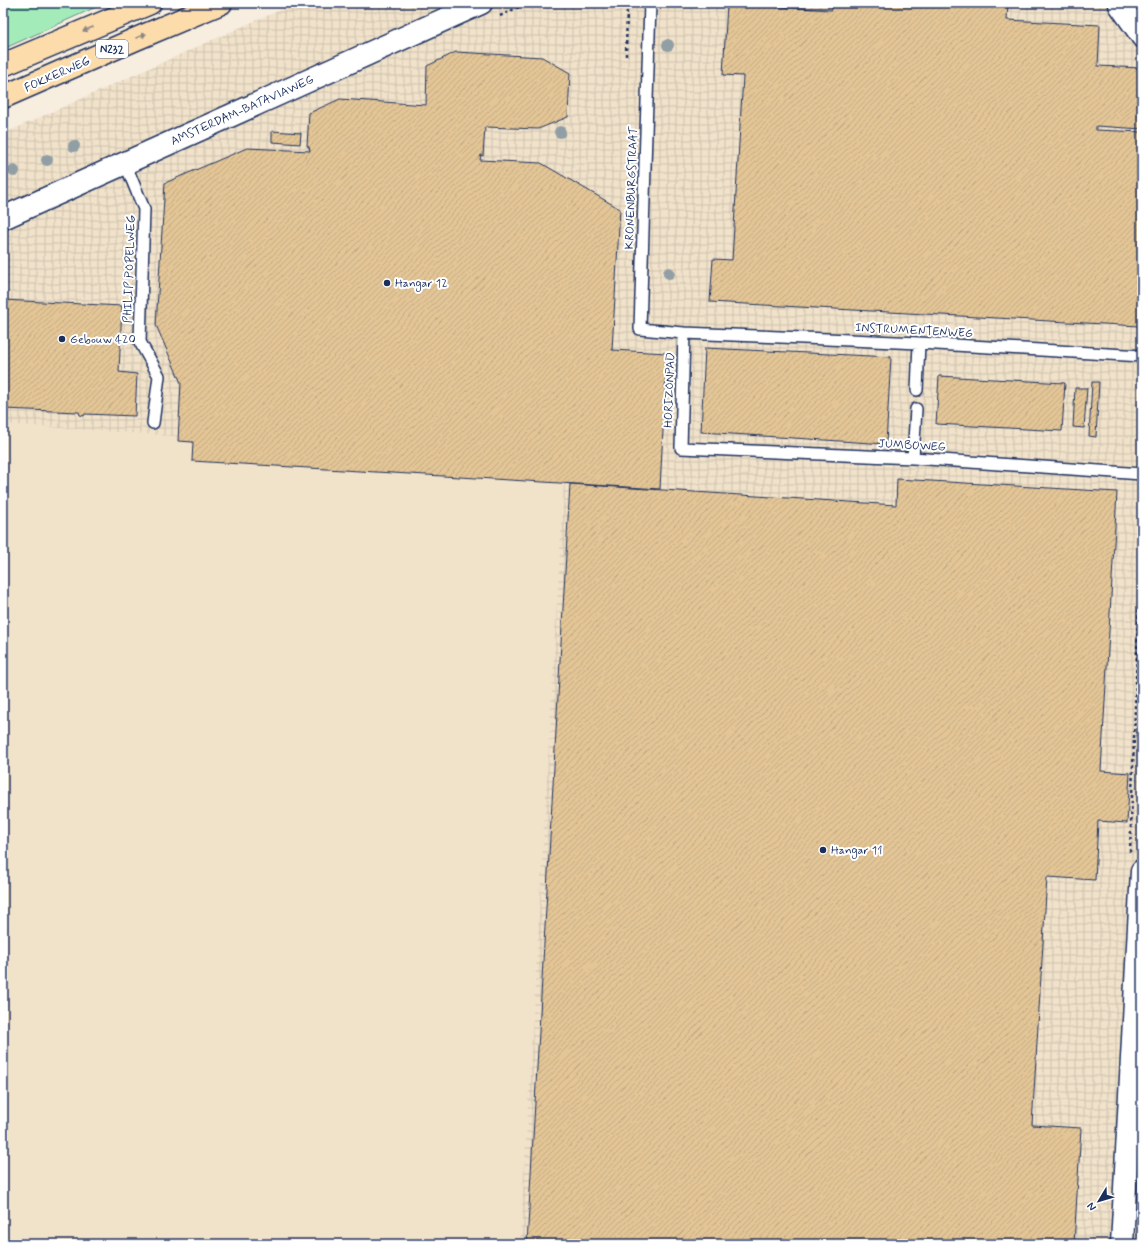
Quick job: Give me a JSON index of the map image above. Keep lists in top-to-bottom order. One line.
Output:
{"streets":{"main road":["N232","FOKKERWEG"],"street":["AMSTERDAM-BATAVIAWEG"],"lane":["KRONENBURGSTRAAT","PHILIP POPELWEG","INSTRUMENTENWEG","HORIZONPAD","JUMBOWEG"]},"crossings":[["AMSTERDAM-BATAVIAWEG","PHILIP POPELWEG"],["KRONENBURGSTRAAT","INSTRUMENTENWEG"],["KRONENBURGSTRAAT","HORIZONPAD"],["INSTRUMENTENWEG","HORIZONPAD"],["HORIZONPAD","JUMBOWEG"]],"places":["Hangar 12","Gebouw 420","Hangar 11"],"north":"bottom left"}
